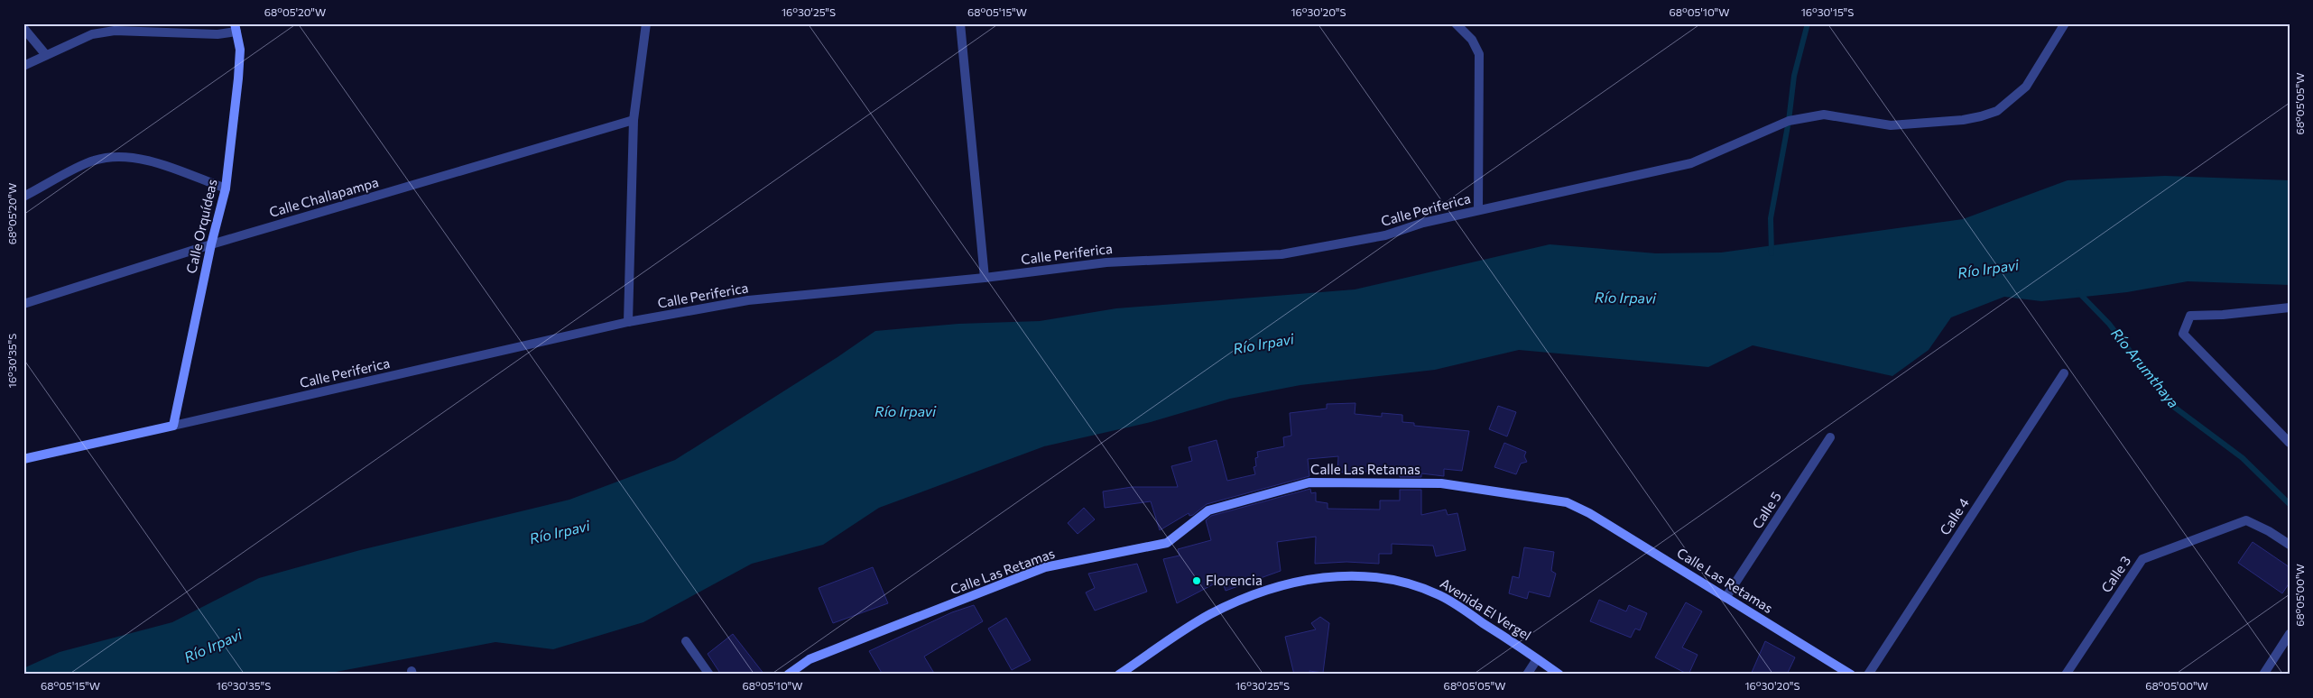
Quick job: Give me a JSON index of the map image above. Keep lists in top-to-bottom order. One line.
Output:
{"streets":{"street":["Calle Challapampa","Calle Periferica","Calle Orquídeas","Calle Las Retamas","Calle 5","Calle 4","Calle 3","Avenida El Vergel"]},"crossings":[["Calle Challapampa","Calle Orquídeas"],["Calle Periferica","Calle Orquídeas"],["Calle Las Retamas","Calle 5"]],"water":["Río Irpavi","Río Arumthaya"],"places":["Florencia"],"coordinates":["68°05'20\"W","16°30'25\"S","68°05'15\"W","16°30'20\"S","68°05'10\"W","16°30'15\"S","68°05'05\"W","16°30'35\"S","68°05'00\"W"]}
